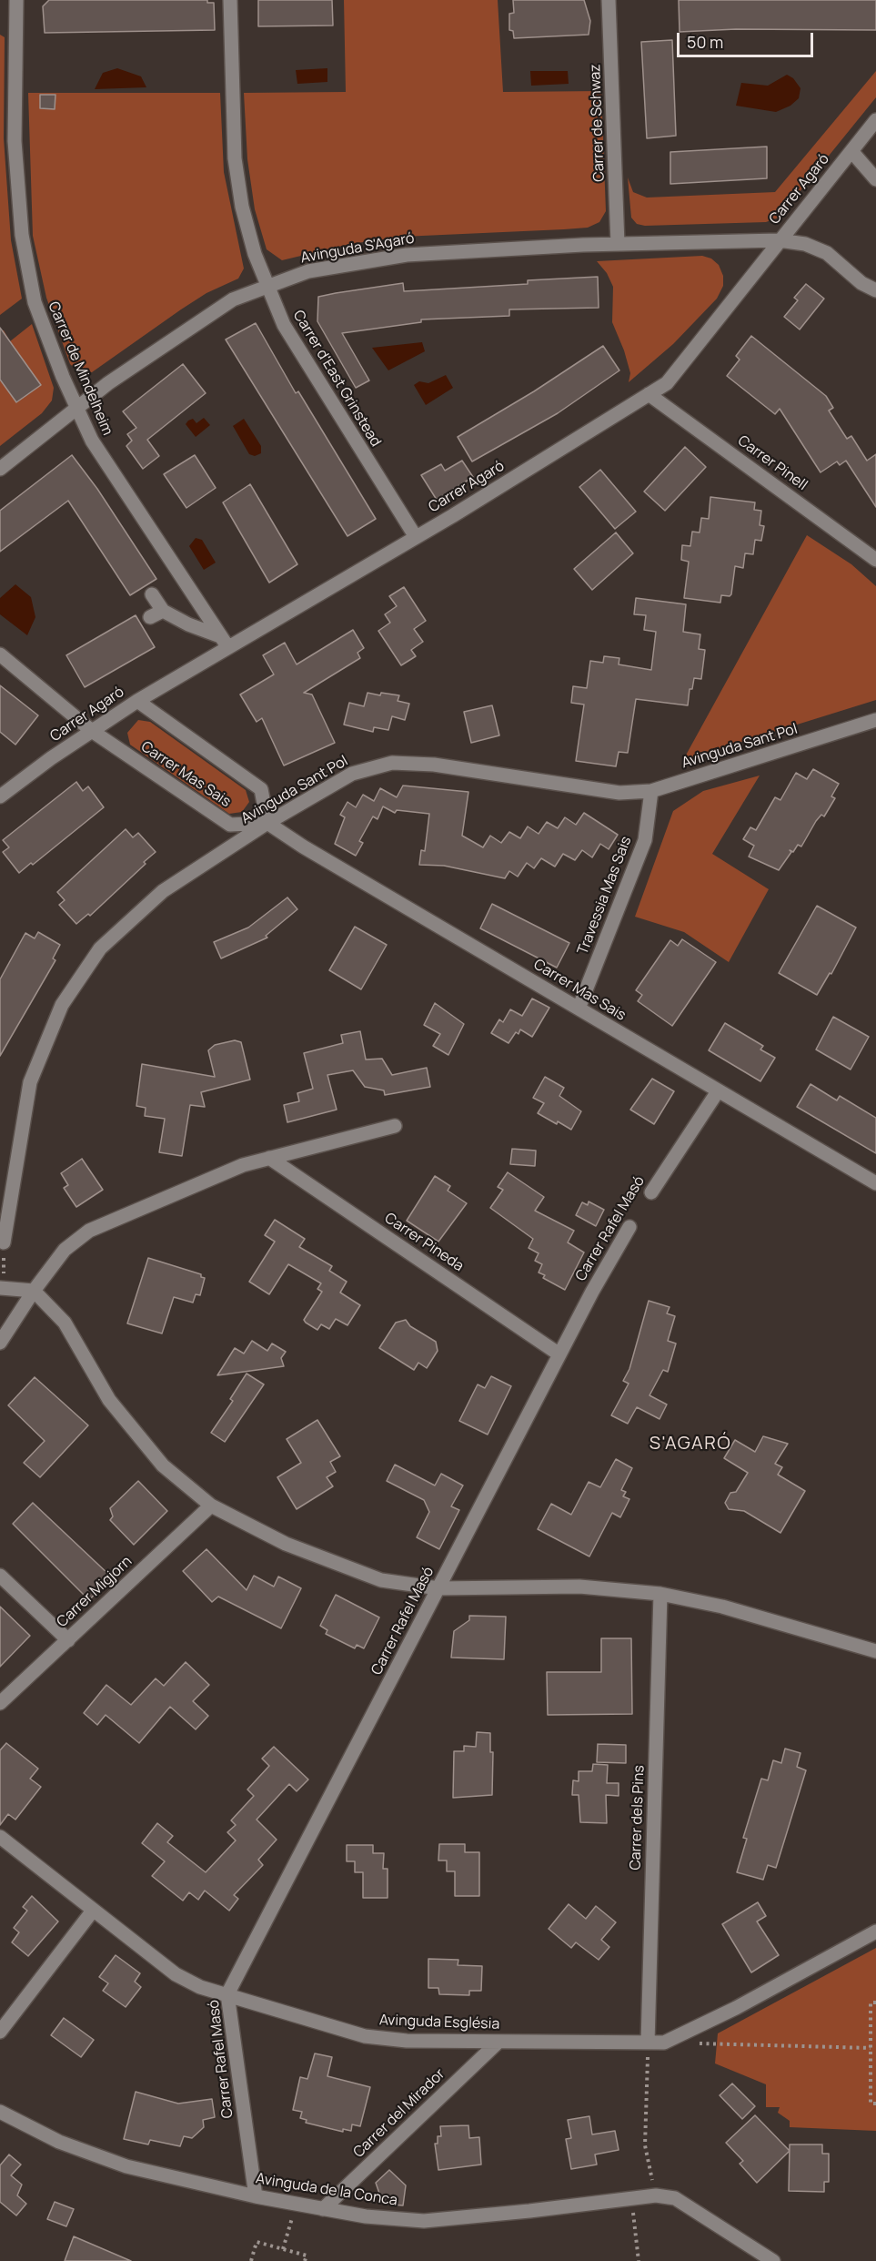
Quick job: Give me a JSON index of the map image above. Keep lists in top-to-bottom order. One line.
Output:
{"streets":{"street":["Carrer de Schwaz","Carrer Agaró","Avinguda S'Agaró","Carrer de Mindelheim","Carrer d'East Grinstead","Carrer Pinell","Avinguda Sant Pol","Carrer Mas Sais","Travessia Mas Sais","Carrer Rafel Masó","Carrer Pineda","Carrer Migjorn","Carrer dels Pins","Avinguda Església","Carrer del Mirador","Avinguda de la Conca"]},"crossings":[["Carrer de Schwaz","Avinguda S'Agaró"],["Carrer Agaró","Avinguda S'Agaró"],["Carrer Agaró","Carrer de Mindelheim"],["Carrer Agaró","Carrer d'East Grinstead"],["Carrer Agaró","Carrer Pinell"],["Carrer Agaró","Carrer Mas Sais"],["Avinguda S'Agaró","Carrer de Mindelheim"],["Avinguda S'Agaró","Carrer d'East Grinstead"],["Avinguda Sant Pol","Carrer Mas Sais"],["Avinguda Sant Pol","Travessia Mas Sais"],["Carrer Mas Sais","Travessia Mas Sais"],["Carrer Mas Sais","Carrer Rafel Masó"],["Carrer Rafel Masó","Carrer Pineda"],["Carrer Rafel Masó","Avinguda Església"],["Carrer Rafel Masó","Avinguda de la Conca"],["Carrer dels Pins","Avinguda Església"],["Avinguda Església","Carrer del Mirador"],["Carrer del Mirador","Avinguda de la Conca"]],"districts":["S'AGARÓ"],"scale_bar":"50 m"}
